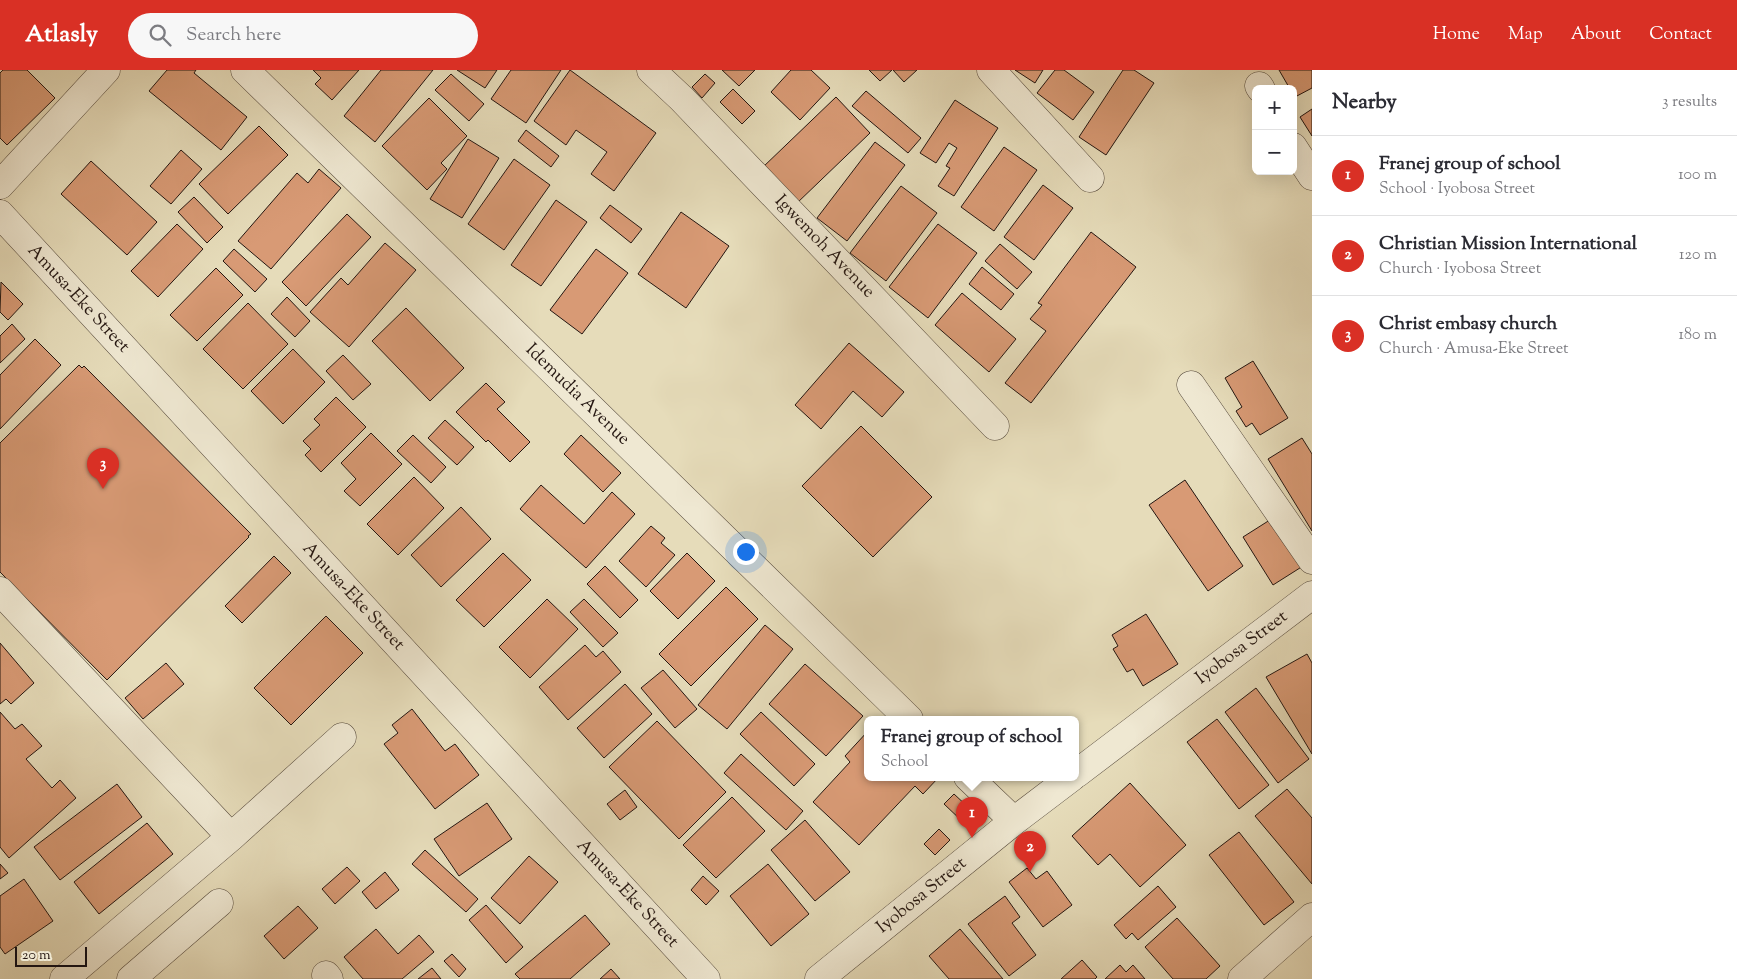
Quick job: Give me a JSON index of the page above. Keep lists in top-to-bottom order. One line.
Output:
{"streets":{"street":["Igwemoh Avenue","Amusa-Eke Street","Idemudia Avenue","Iyobosa Street"]},"scale_bar":"20 m","page":{"header":"Atlasly","search":"Search here","nav":["Home","Map","About","Contact"],"heading":["Nearby","3 results"],"map_buttons":["+","−"],"list":[{"mark":"1","name":"Franej group of school","note":"School · Iyobosa Street","value":"100 m"},{"mark":"2","name":"Christian Mission International","note":"Church · Iyobosa Street","value":"120 m"},{"mark":"3","name":"Christ embasy church","note":"Church · Amusa-Eke Street","value":"180 m"}],"pins":["3","1","2"],"popup":["Franej group of school","School"],"scale":"20 m"}}
